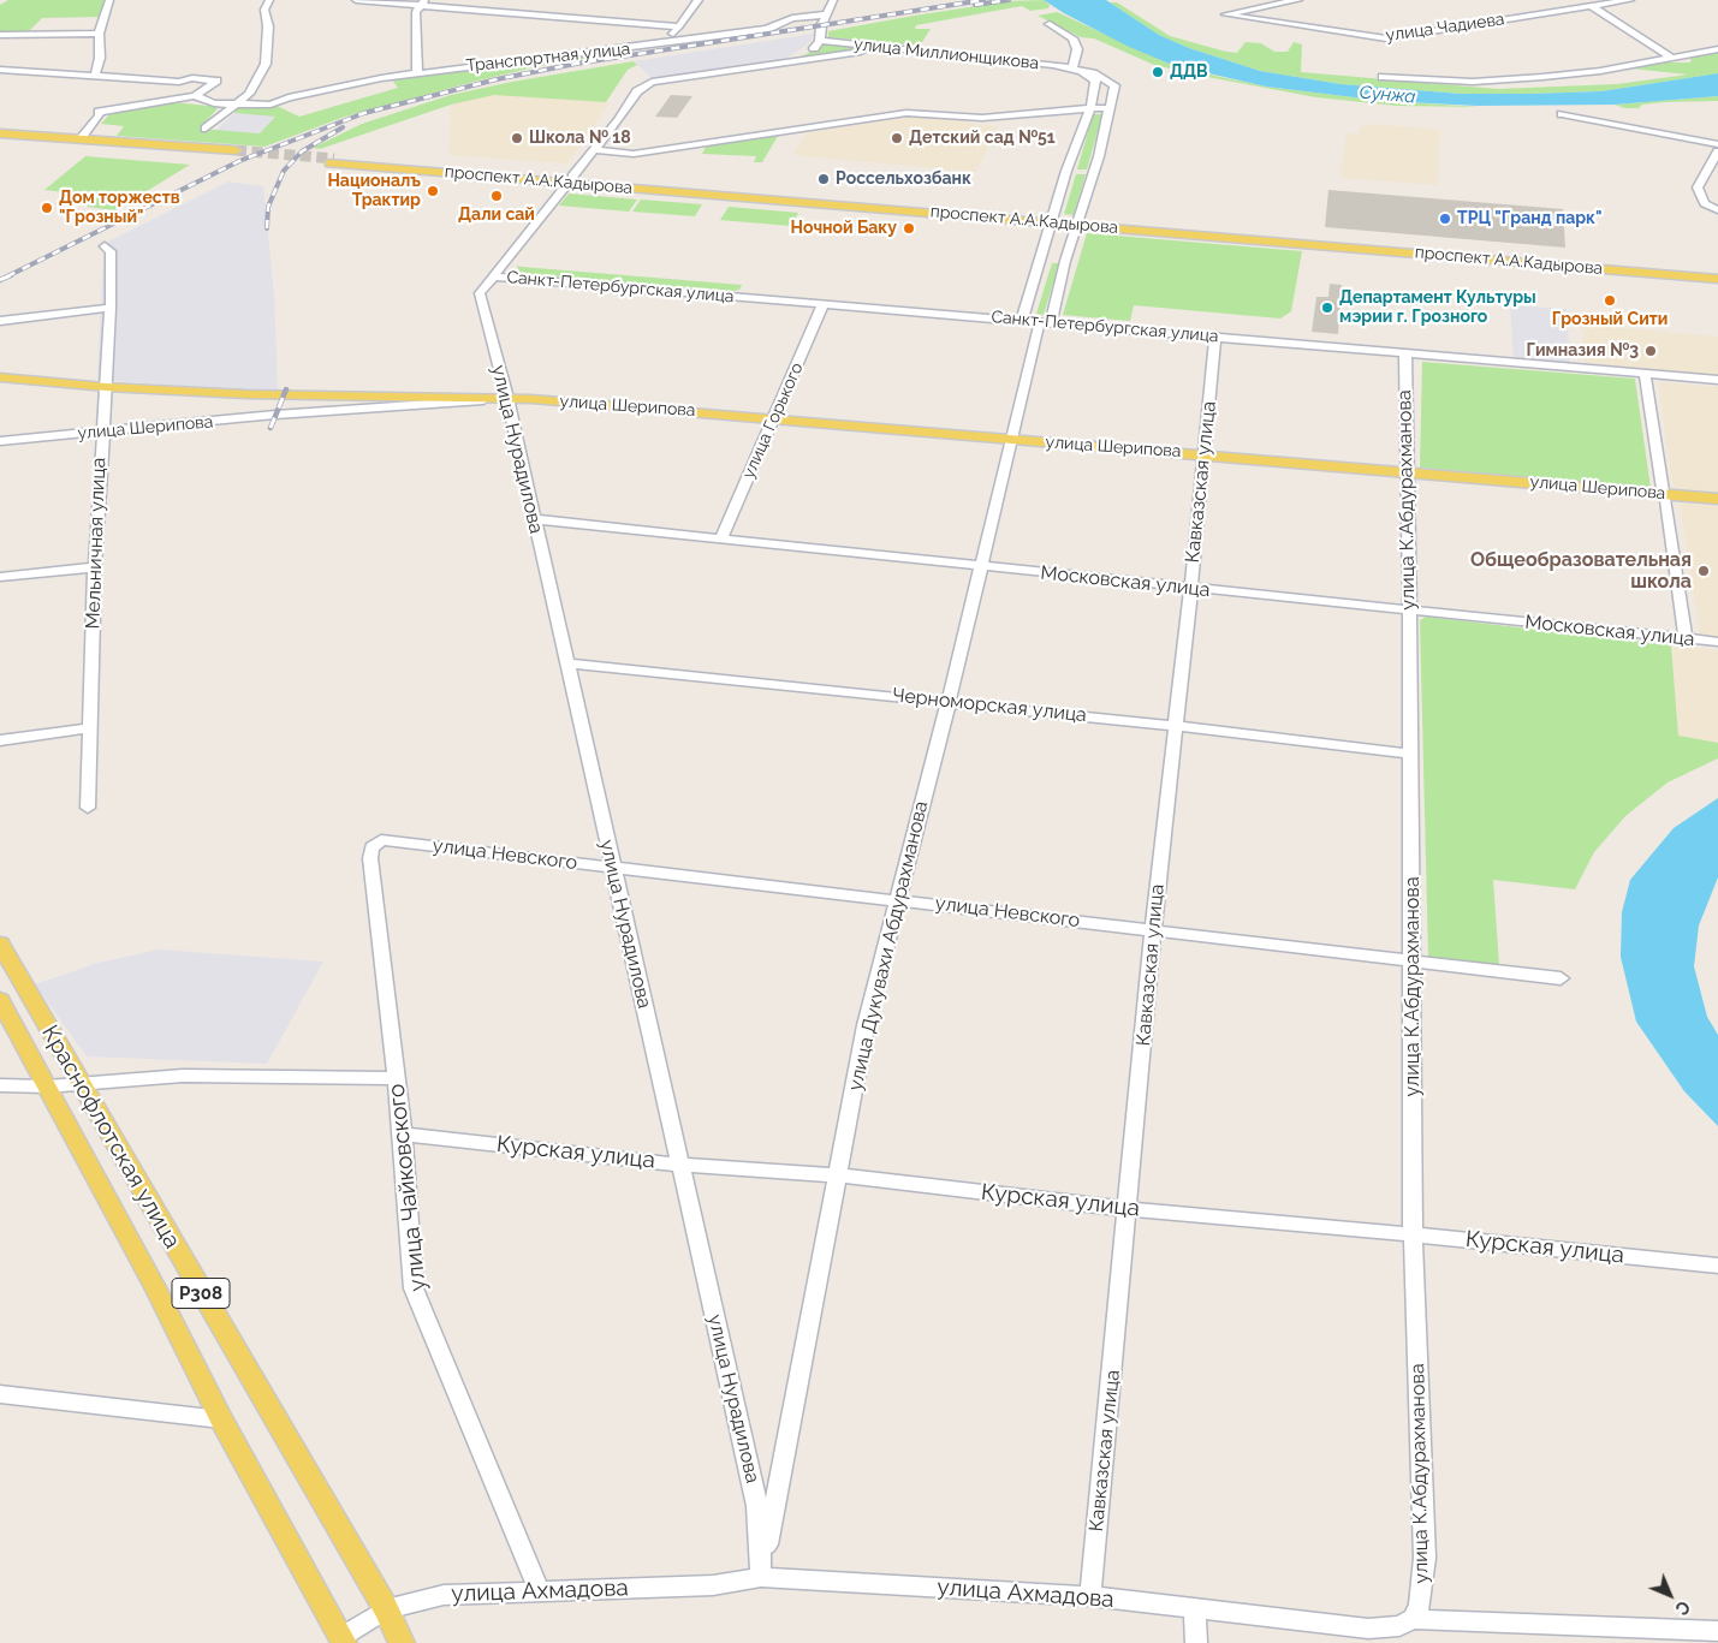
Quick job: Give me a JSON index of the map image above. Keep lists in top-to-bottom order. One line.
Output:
{"streets":{"main road":["проспект А.А.Кадырова","улица Шерипова","Краснофлотская улица","P308"],"street":["улица Чадиева","улица Миллионщикова","Транспортная улица","Санкт-Петербургская улица","улица Горького","улица Нурадилова","Кавказская улица","улица К.Абдурахманова","Мельничная улица","Московская улица","Черноморская улица","улица Невского","улица Дукувахи Абдурахманова","Курская улица","улица Чайковского","улица Ахмадова"]},"crossings":[["проспект А.А.Кадырова","улица Дукувахи Абдурахманова"],["Санкт-Петербургская улица","улица Горького"],["Санкт-Петербургская улица","улица Нурадилова"],["Санкт-Петербургская улица","Кавказская улица"],["Санкт-Петербургская улица","улица К.Абдурахманова"],["Санкт-Петербургская улица","улица Дукувахи Абдурахманова"],["улица Шерипова","улица Горького"],["улица Шерипова","улица Нурадилова"],["улица Шерипова","Кавказская улица"],["улица Шерипова","улица К.Абдурахманова"],["улица Шерипова","Мельничная улица"],["улица Шерипова","улица Дукувахи Абдурахманова"],["улица Горького","Московская улица"],["улица Нурадилова","Московская улица"],["улица Нурадилова","Черноморская улица"],["улица Нурадилова","улица Невского"],["улица Нурадилова","улица Дукувахи Абдурахманова"],["улица Нурадилова","Курская улица"],["улица Нурадилова","улица Ахмадова"],["Кавказская улица","Московская улица"],["Кавказская улица","Черноморская улица"],["Кавказская улица","улица Невского"],["Кавказская улица","Курская улица"],["Кавказская улица","улица Ахмадова"],["улица К.Абдурахманова","Московская улица"],["улица К.Абдурахманова","Черноморская улица"],["улица К.Абдурахманова","улица Невского"],["улица К.Абдурахманова","Курская улица"],["улица К.Абдурахманова","улица Ахмадова"],["Московская улица","улица Дукувахи Абдурахманова"],["Черноморская улица","улица Дукувахи Абдурахманова"],["улица Невского","улица Дукувахи Абдурахманова"],["улица Невского","улица Чайковского"],["улица Дукувахи Абдурахманова","Курская улица"],["улица Дукувахи Абдурахманова","улица Ахмадова"],["Краснофлотская улица","улица Ахмадова"],["Курская улица","улица Чайковского"],["улица Чайковского","улица Ахмадова"]],"water":["Сунжа"],"places":["ДДВ","Школа № 18","Детский сад №51","Россельхозбанк","Националъ Трактир","Дали сай","Дом торжеств \"Грозный\"","ТРЦ \"Гранд парк\"","Ночной Баку","Грозный Сити","Департамент Культуры мэрии г. Грозного","Гимназия №3","Общеобразовательная школа"],"north":"bottom right"}
